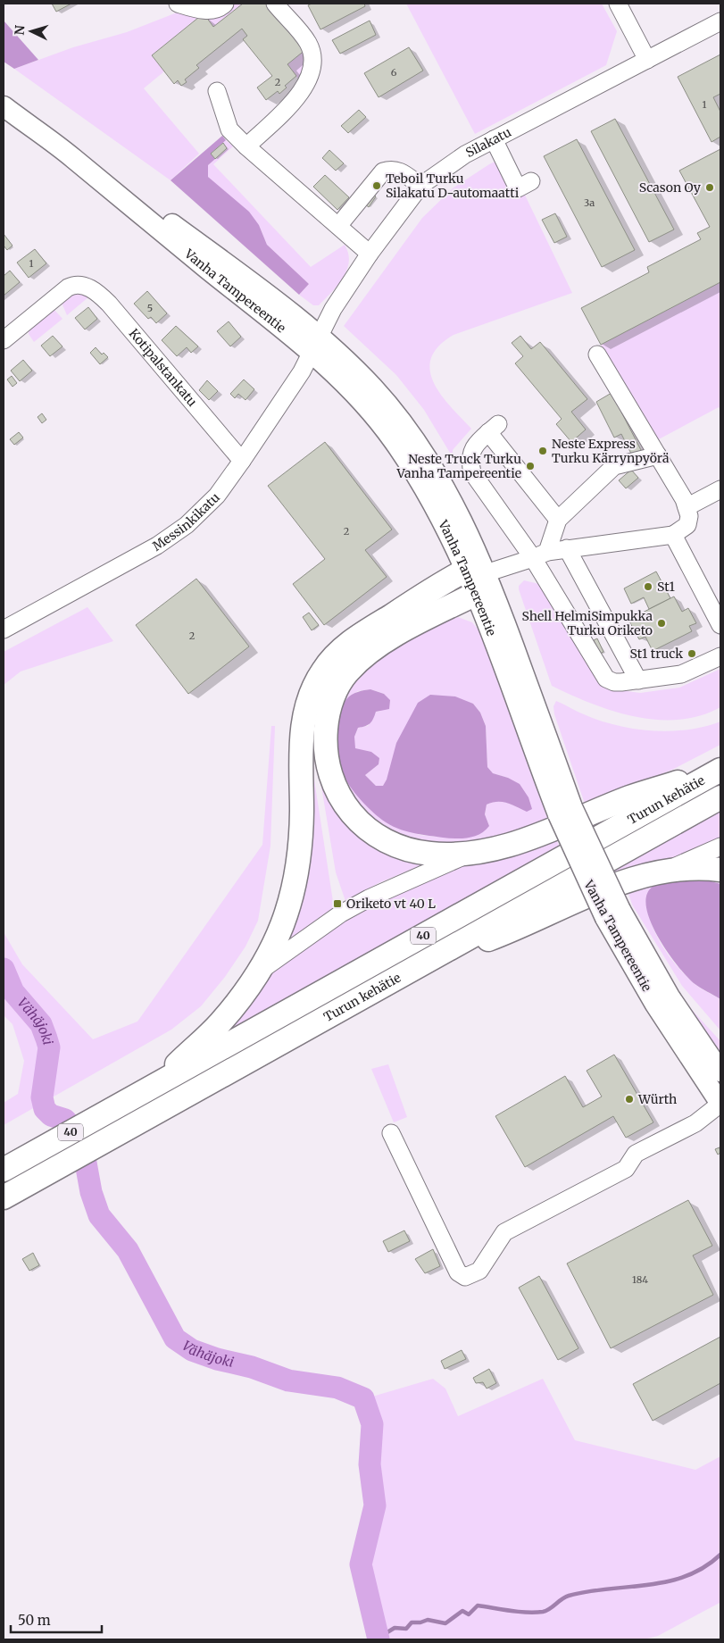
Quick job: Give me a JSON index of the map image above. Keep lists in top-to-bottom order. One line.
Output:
{"streets":{"highway":["Turun kehätie","40"],"main road":["Vanha Tampereentie"],"street":["Silakatu","Kotipalstankatu","Messinkikatu"]},"crossings":[["Silakatu","Vanha Tampereentie"],["Silakatu","Messinkikatu"],["Vanha Tampereentie","Messinkikatu"],["Kotipalstankatu","Messinkikatu"]],"water":["Vähäjoki"],"places":{"other":["Teboil Turku Silakatu D-automaatti","Scason Oy","Neste Express Turku Kärrynpyörä","Neste Truck Turku Vanha Tampereentie","St1","Shell HelmiSimpukka Turku Oriketo","St1 truck","Würth"],"transit":["Oriketo vt 40 L"]},"house_numbers":["6","2","1","3a","1","5","2","2","184"],"scale_bar":"50 m","north":"left"}
